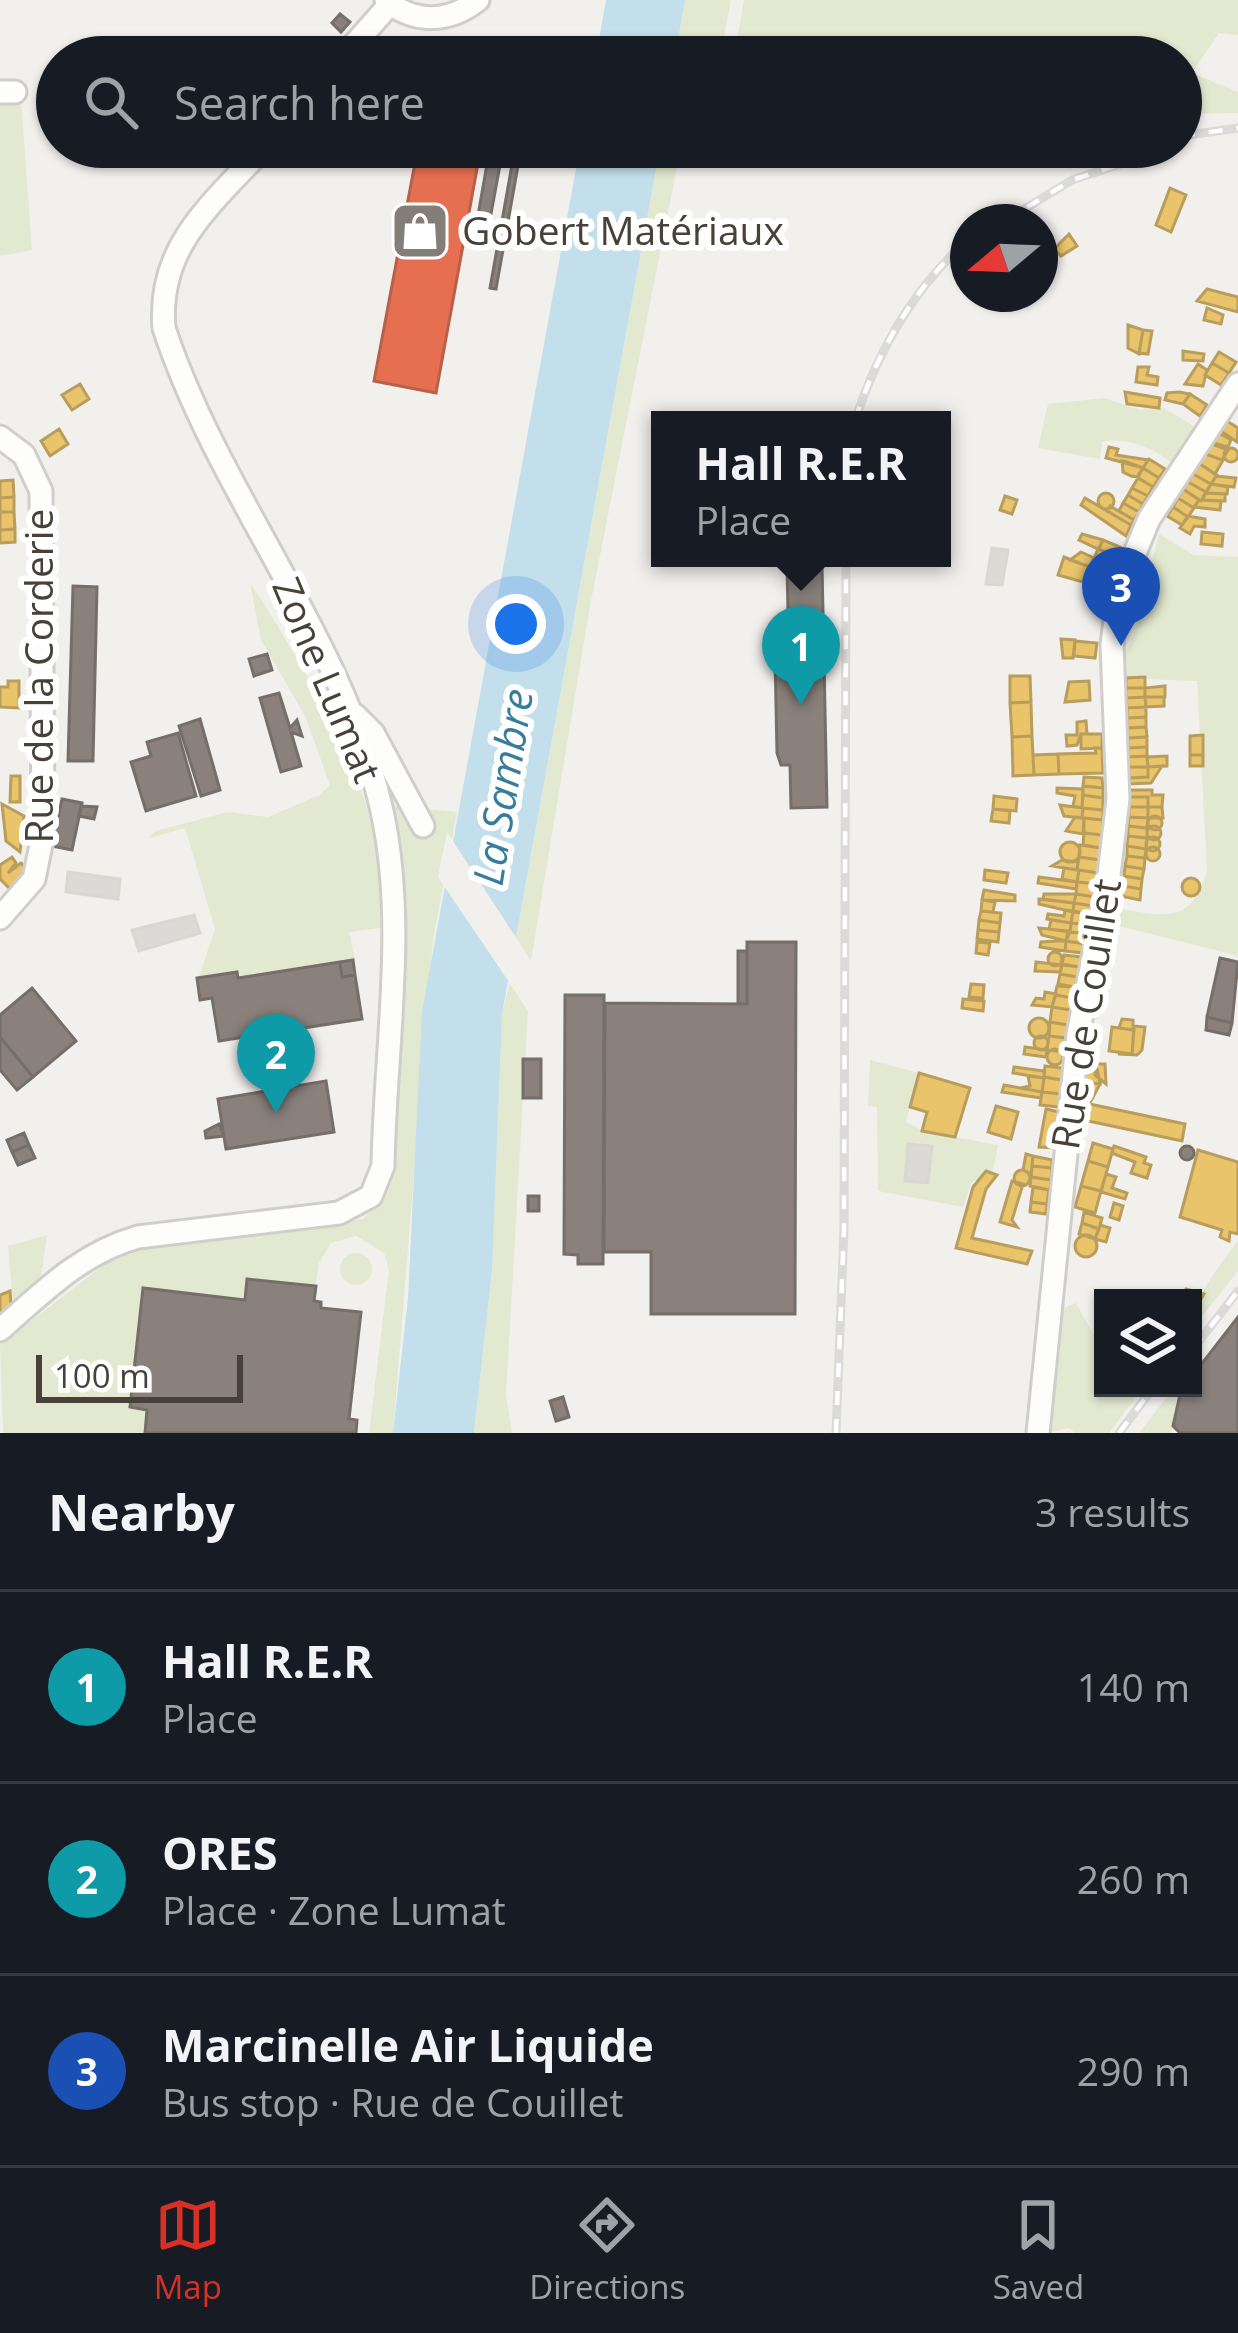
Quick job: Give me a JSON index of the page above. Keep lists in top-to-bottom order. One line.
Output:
{"streets":{"street":["Rue de la Corderie","Zone Lumat","Rue de Couillet"]},"water":["La Sambre"],"places":{"shop":["Gobert Matériaux"]},"scale_bar":"100 m","north":"left","page":{"search":"Search here","popup":["Hall R.E.R","Place"],"pins":["3","1","2"],"scale":"100 m","heading":["Nearby","3 results"],"list":[{"mark":"1","name":"Hall R.E.R","note":"Place","value":"140 m"},{"mark":"2","name":"ORES","note":"Place · Zone Lumat","value":"260 m"},{"mark":"3","name":"Marcinelle Air Liquide","note":"Bus stop · Rue de Couillet","value":"290 m"}],"nav":["Map","Directions","Saved"]}}
